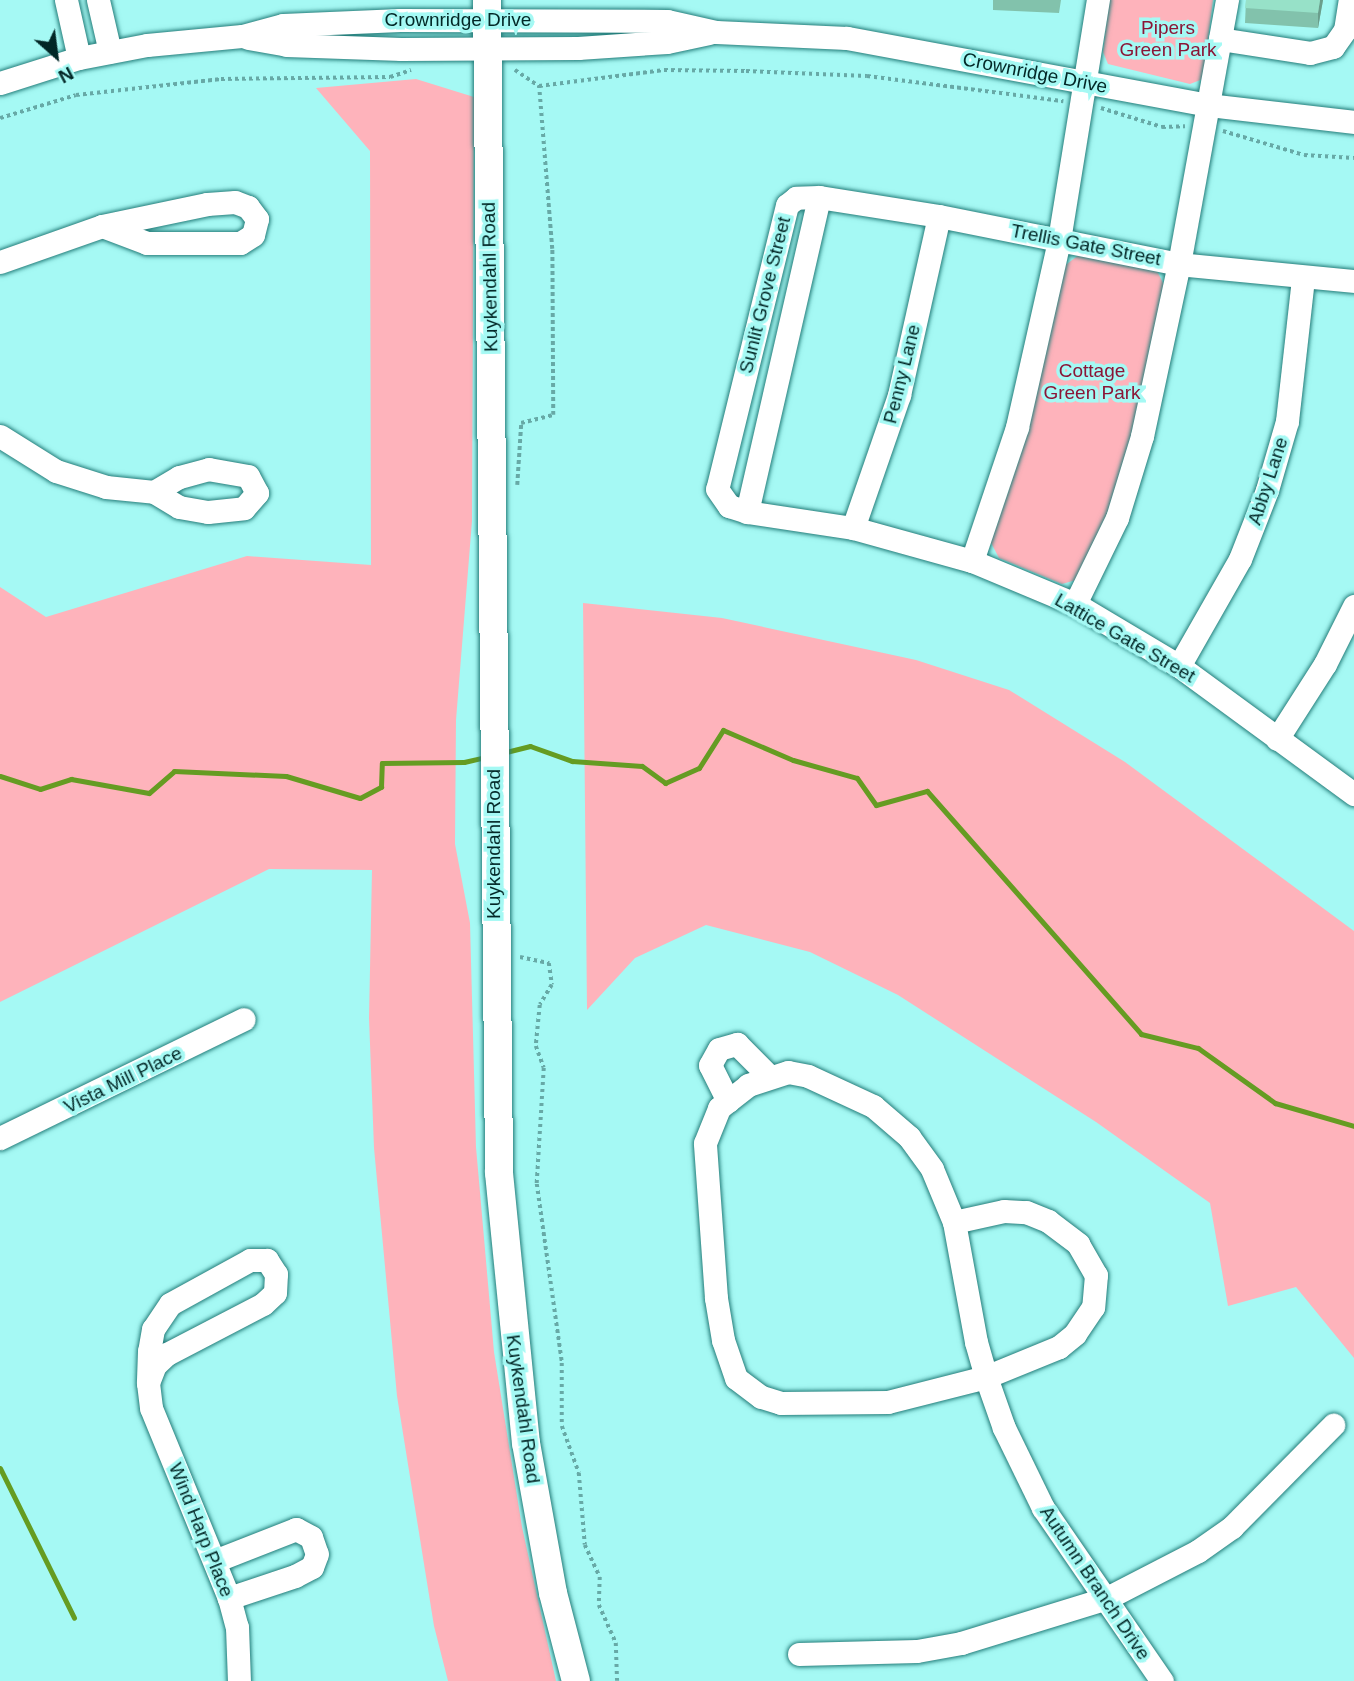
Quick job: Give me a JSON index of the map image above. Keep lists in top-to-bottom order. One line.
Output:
{"streets":{"main road":["Kuykendahl Road"],"street":["Crownridge Drive","Trellis Gate Street","Sunlit Grove Street","Penny Lane","Abby Lane","Lattice Gate Street","Vista Mill Place","Wind Harp Place","Autumn Branch Drive"]},"crossings":[["Crownridge Drive","Kuykendahl Road"],["Trellis Gate Street","Sunlit Grove Street"],["Trellis Gate Street","Penny Lane"],["Trellis Gate Street","Abby Lane"],["Sunlit Grove Street","Lattice Gate Street"],["Penny Lane","Lattice Gate Street"],["Abby Lane","Lattice Gate Street"]],"parks":["Pipers Green Park","Cottage Green Park"],"north":"bottom right"}
